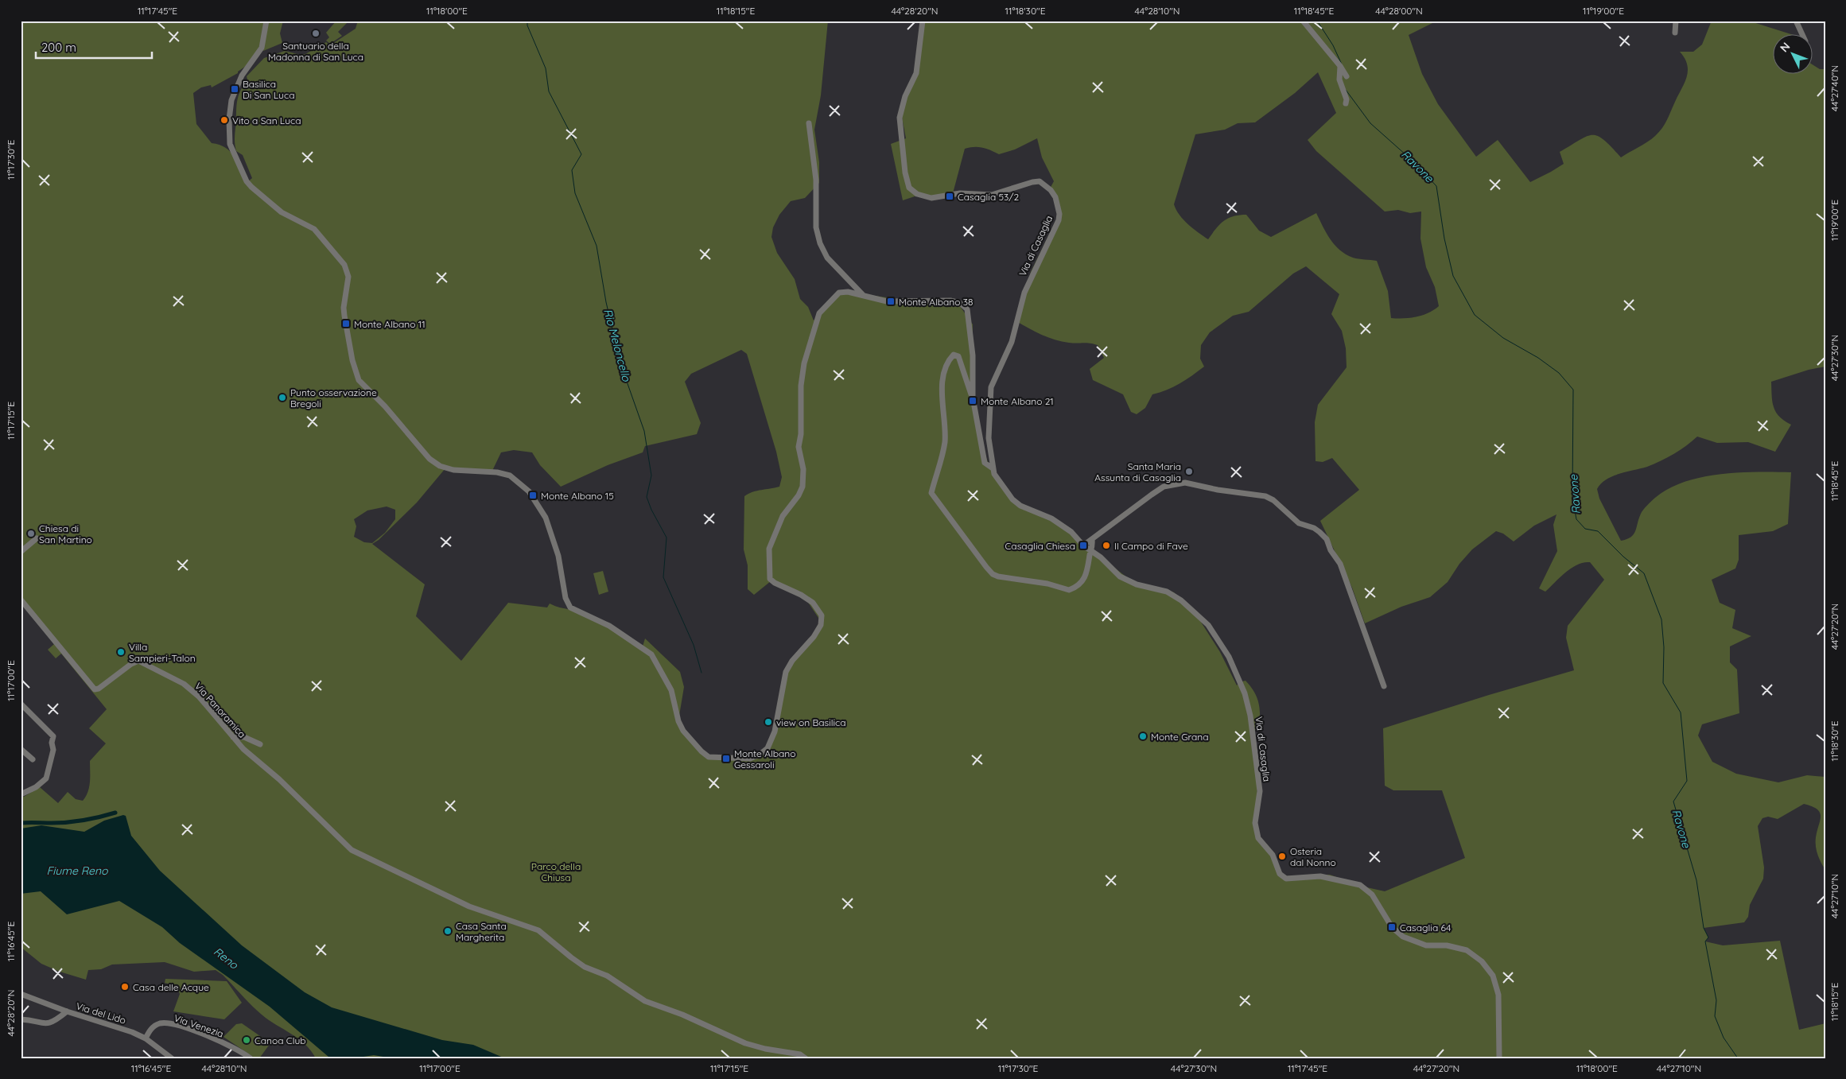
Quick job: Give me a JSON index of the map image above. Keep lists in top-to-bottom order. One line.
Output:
{"streets":{"street":["Via di Casaglia","Via Panoramica","Via del Lido","Via Venezia"]},"crossings":[["Via del Lido","Via Venezia"]],"water":["Ravone","Rio Meloncello","Fiume Reno","Reno"],"parks":["Parco della Chiusa"],"places":{"other":["Santuario della Madonna di San Luca","Vito a San Luca","Punto osservazione Bregoli","Santa Maria Assunta di Casaglia","Chiesa di San Martino","Il Campo di Fave","Villa Sampieri-Talon","view on Basilica","Monte Grana","Osteria dal Nonno","Casa Santa Margherita","Casa delle Acque","Canoa Club"],"transit":["Basilica Di San Luca","Casaglia 53/2","Monte Albano 38","Monte Albano 11","Monte Albano 21","Monte Albano 15","Casaglia Chiesa","Monte Albano Gessaroli","Casaglia 64"]},"scale_bar":"200 m","north":"top left","coordinates":["11°17'45\"E","11°18'00\"E","11°18'15\"E","44°28'20\"N","11°18'30\"E","44°28'10\"N","11°18'45\"E","44°28'00\"N","11°19'00\"E","44°27'40\"N","11°17'30\"E","44°27'30\"N","11°17'15\"E","44°27'20\"N","11°17'00\"E","44°27'10\"N","11°16'45\"E"]}
